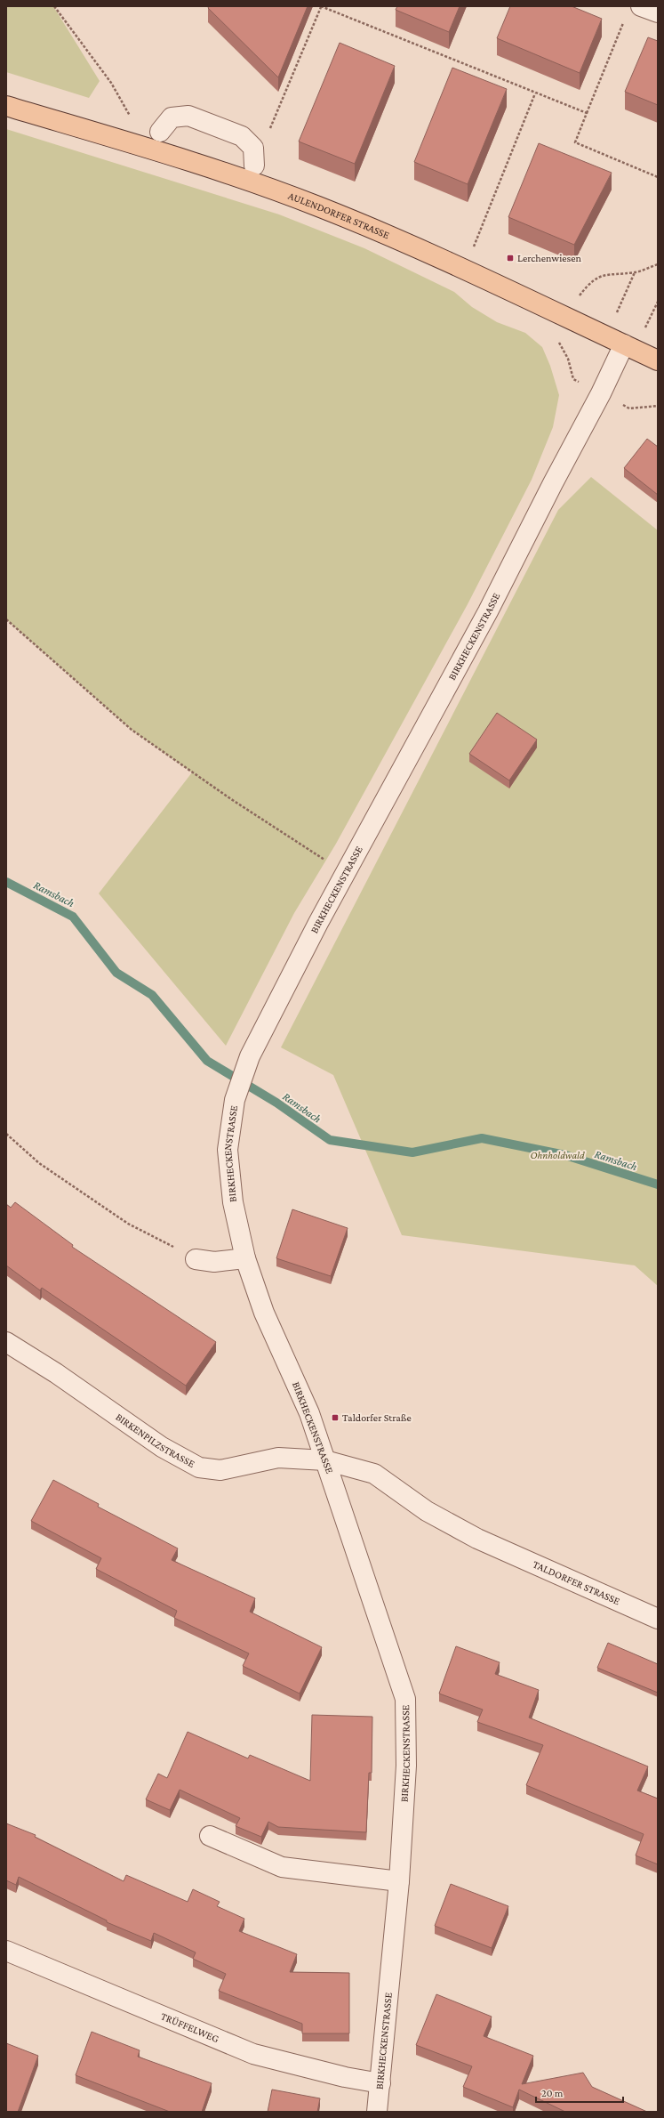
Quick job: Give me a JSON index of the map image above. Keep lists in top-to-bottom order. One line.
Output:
{"streets":{"main road":["AULENDORFER STRASSE"],"street":["BIRKHECKENSTRASSE","BIRKENPILZSTRASSE","TALDORFER STRASSE","TRÜFFELWEG"]},"crossings":[["AULENDORFER STRASSE","BIRKHECKENSTRASSE"],["BIRKHECKENSTRASSE","BIRKENPILZSTRASSE"],["BIRKHECKENSTRASSE","TALDORFER STRASSE"],["BIRKHECKENSTRASSE","TRÜFFELWEG"],["BIRKENPILZSTRASSE","TALDORFER STRASSE"]],"water":["Ramsbach"],"parks":["Ohnholdwald"],"places":{"transit":["Lerchenwiesen","Taldorfer Straße"]},"scale_bar":"20 m"}
